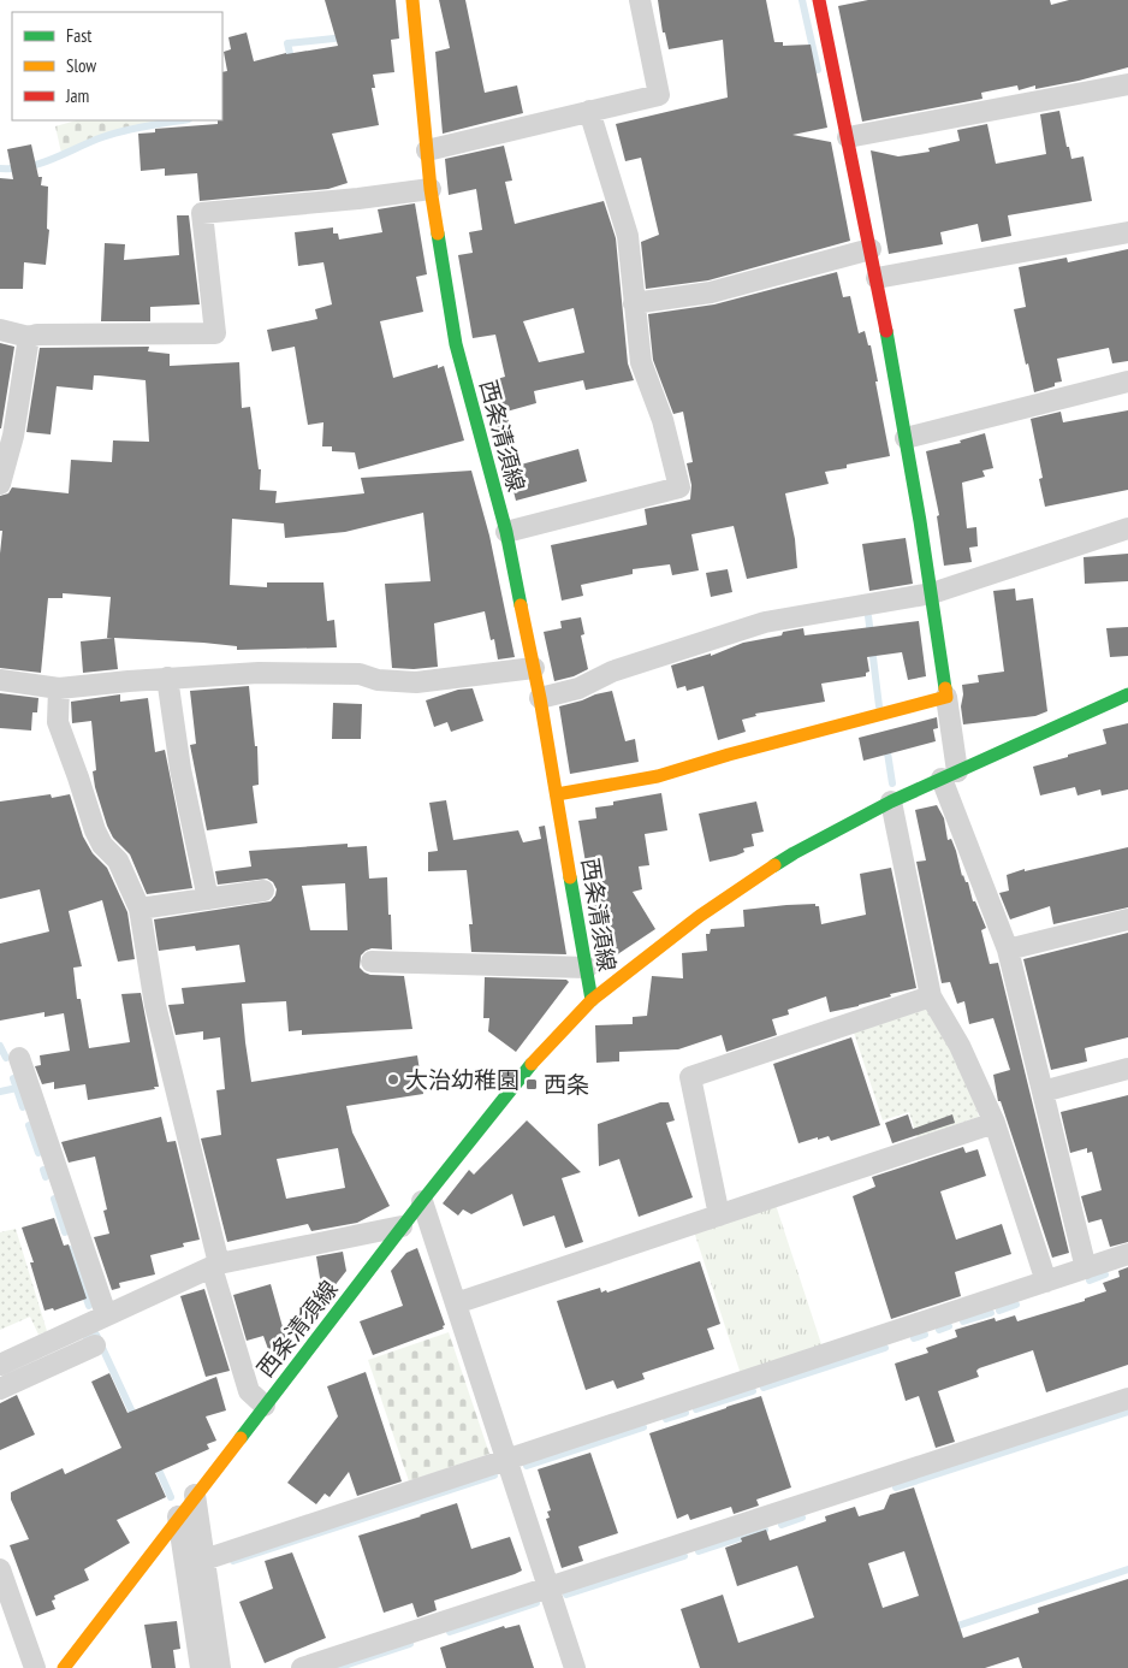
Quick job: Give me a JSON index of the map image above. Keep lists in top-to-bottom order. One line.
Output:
{"streets":{"main road":["西条清須線"]},"places":{"other":["大治幼稚園"],"transit":["西条"]},"legend":["Fast","Slow","Jam"]}
